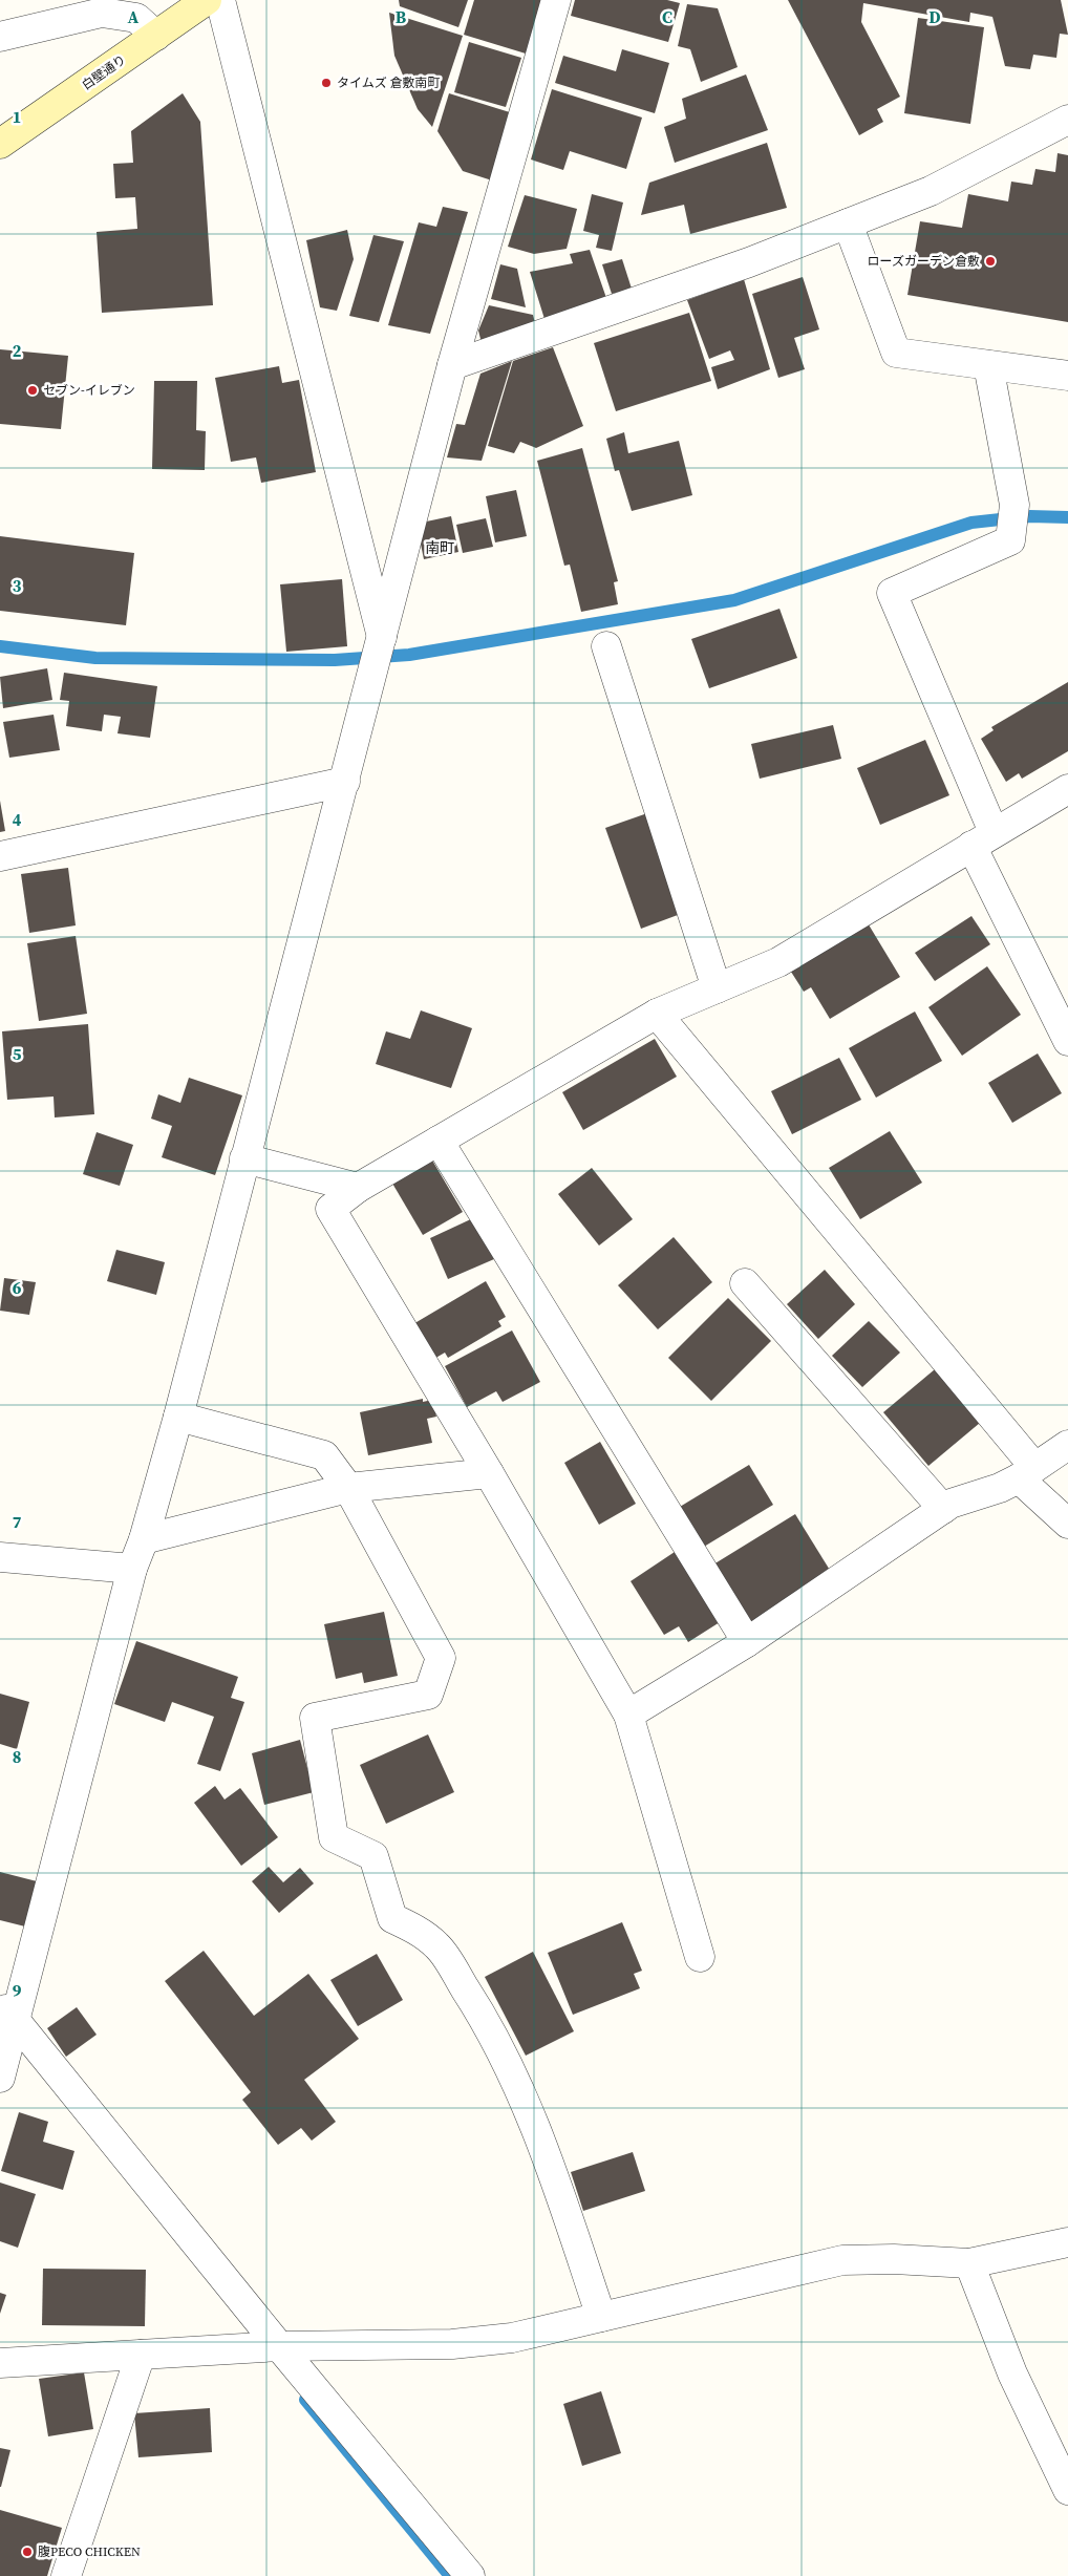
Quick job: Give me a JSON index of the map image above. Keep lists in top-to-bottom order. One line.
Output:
{"streets":{"street":["白壁通り"]},"districts":["南町"],"places":["タイムズ 倉敷南町","ローズガーデン倉敷","セブン-イレブン","腹PECO CHICKEN"],"grid":{"columns":["A","B","C","D"],"rows":["1","2","3","4","5","6","7","8","9"]}}
